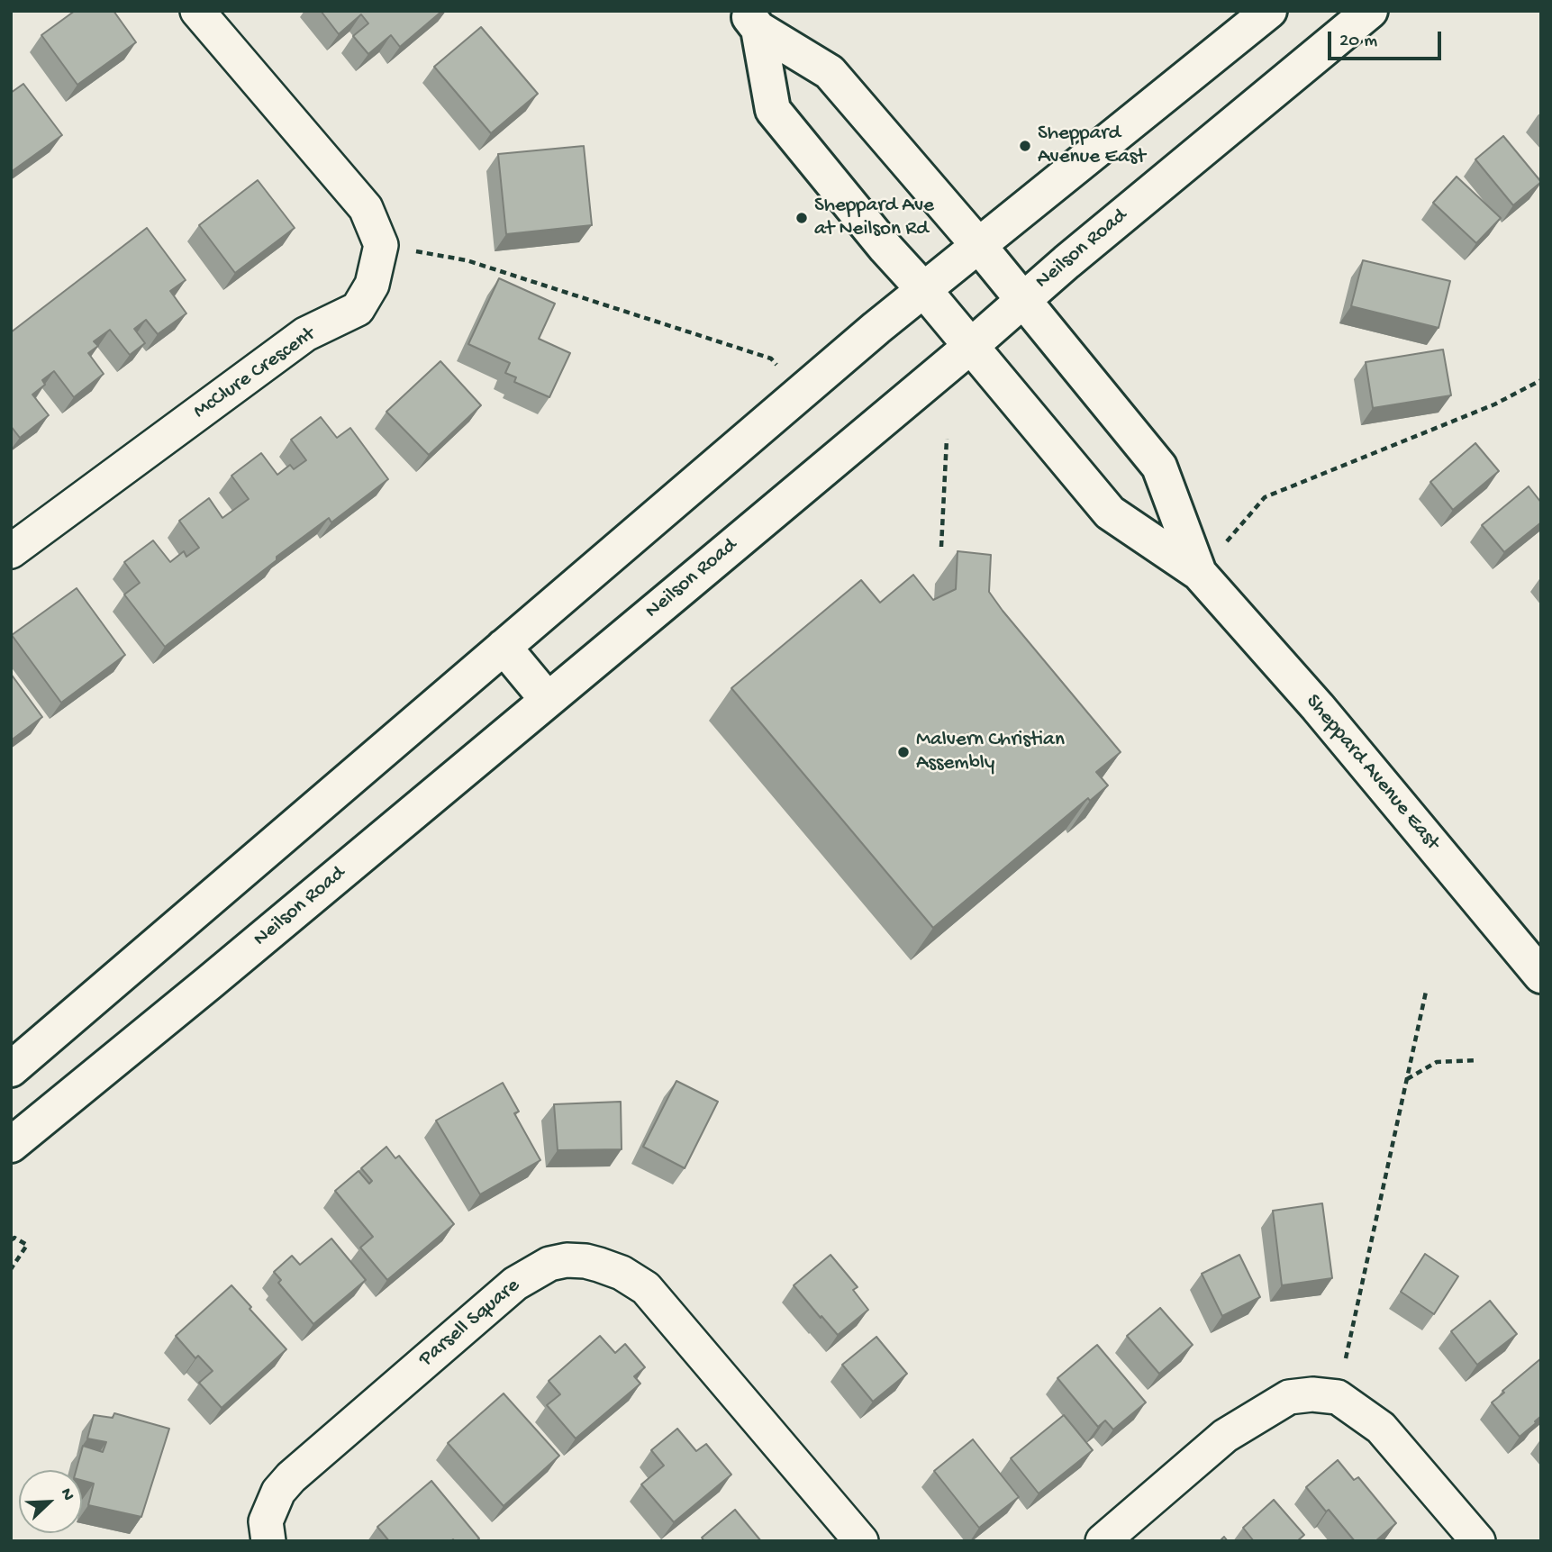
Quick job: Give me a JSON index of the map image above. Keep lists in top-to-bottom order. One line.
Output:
{"streets":{"main road":["Neilson Road","Sheppard Avenue East"],"street":["McClure Crescent","Parsell Square"]},"crossings":[["Neilson Road","Sheppard Avenue East"]],"places":["Sheppard Avenue East","Sheppard Ave at Neilson Rd","Malvern Christian Assembly"],"scale_bar":"20 m","north":"top right"}
